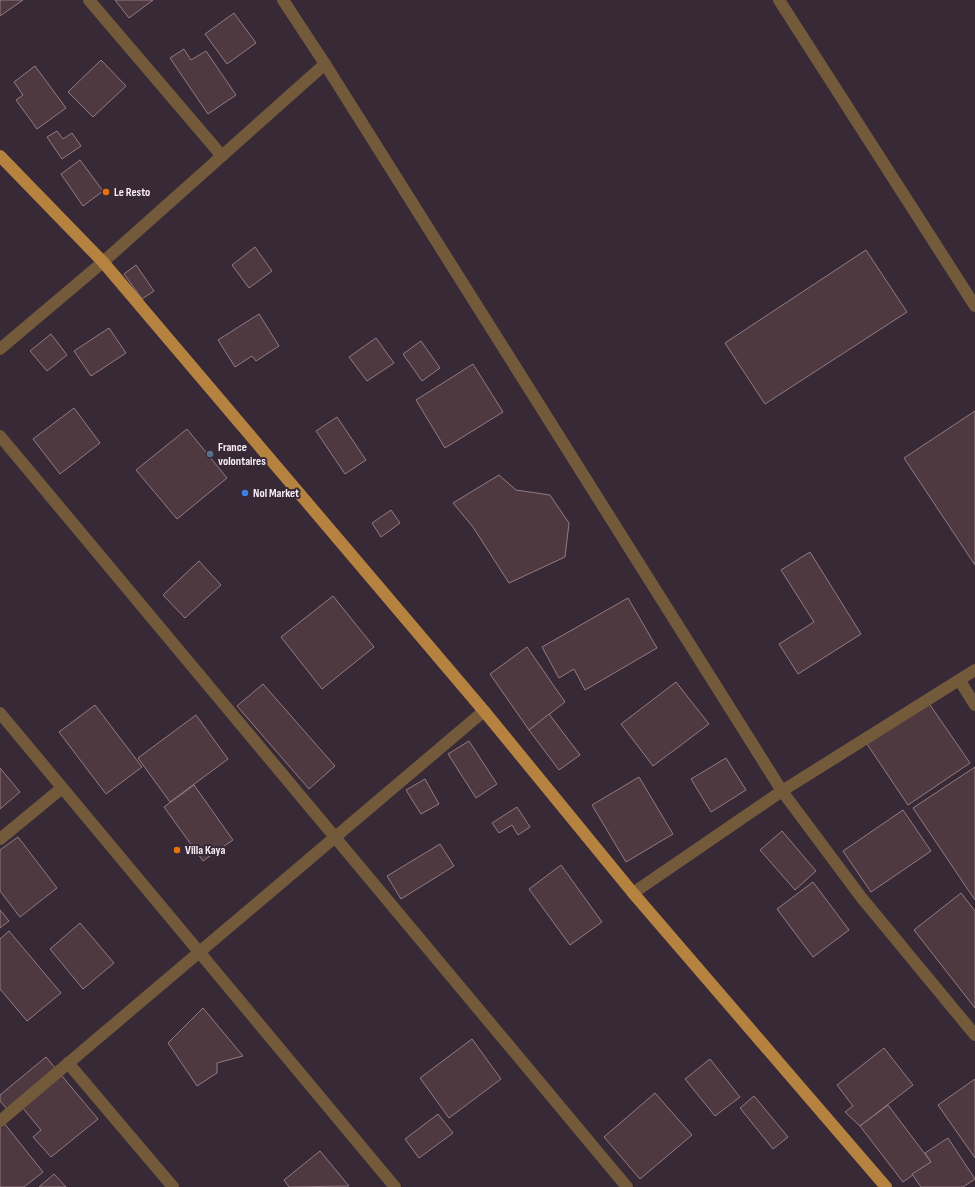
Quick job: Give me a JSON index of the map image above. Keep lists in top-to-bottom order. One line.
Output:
{"places":["Le Resto","France volontaires","Nol Market","Villa Kaya"]}
